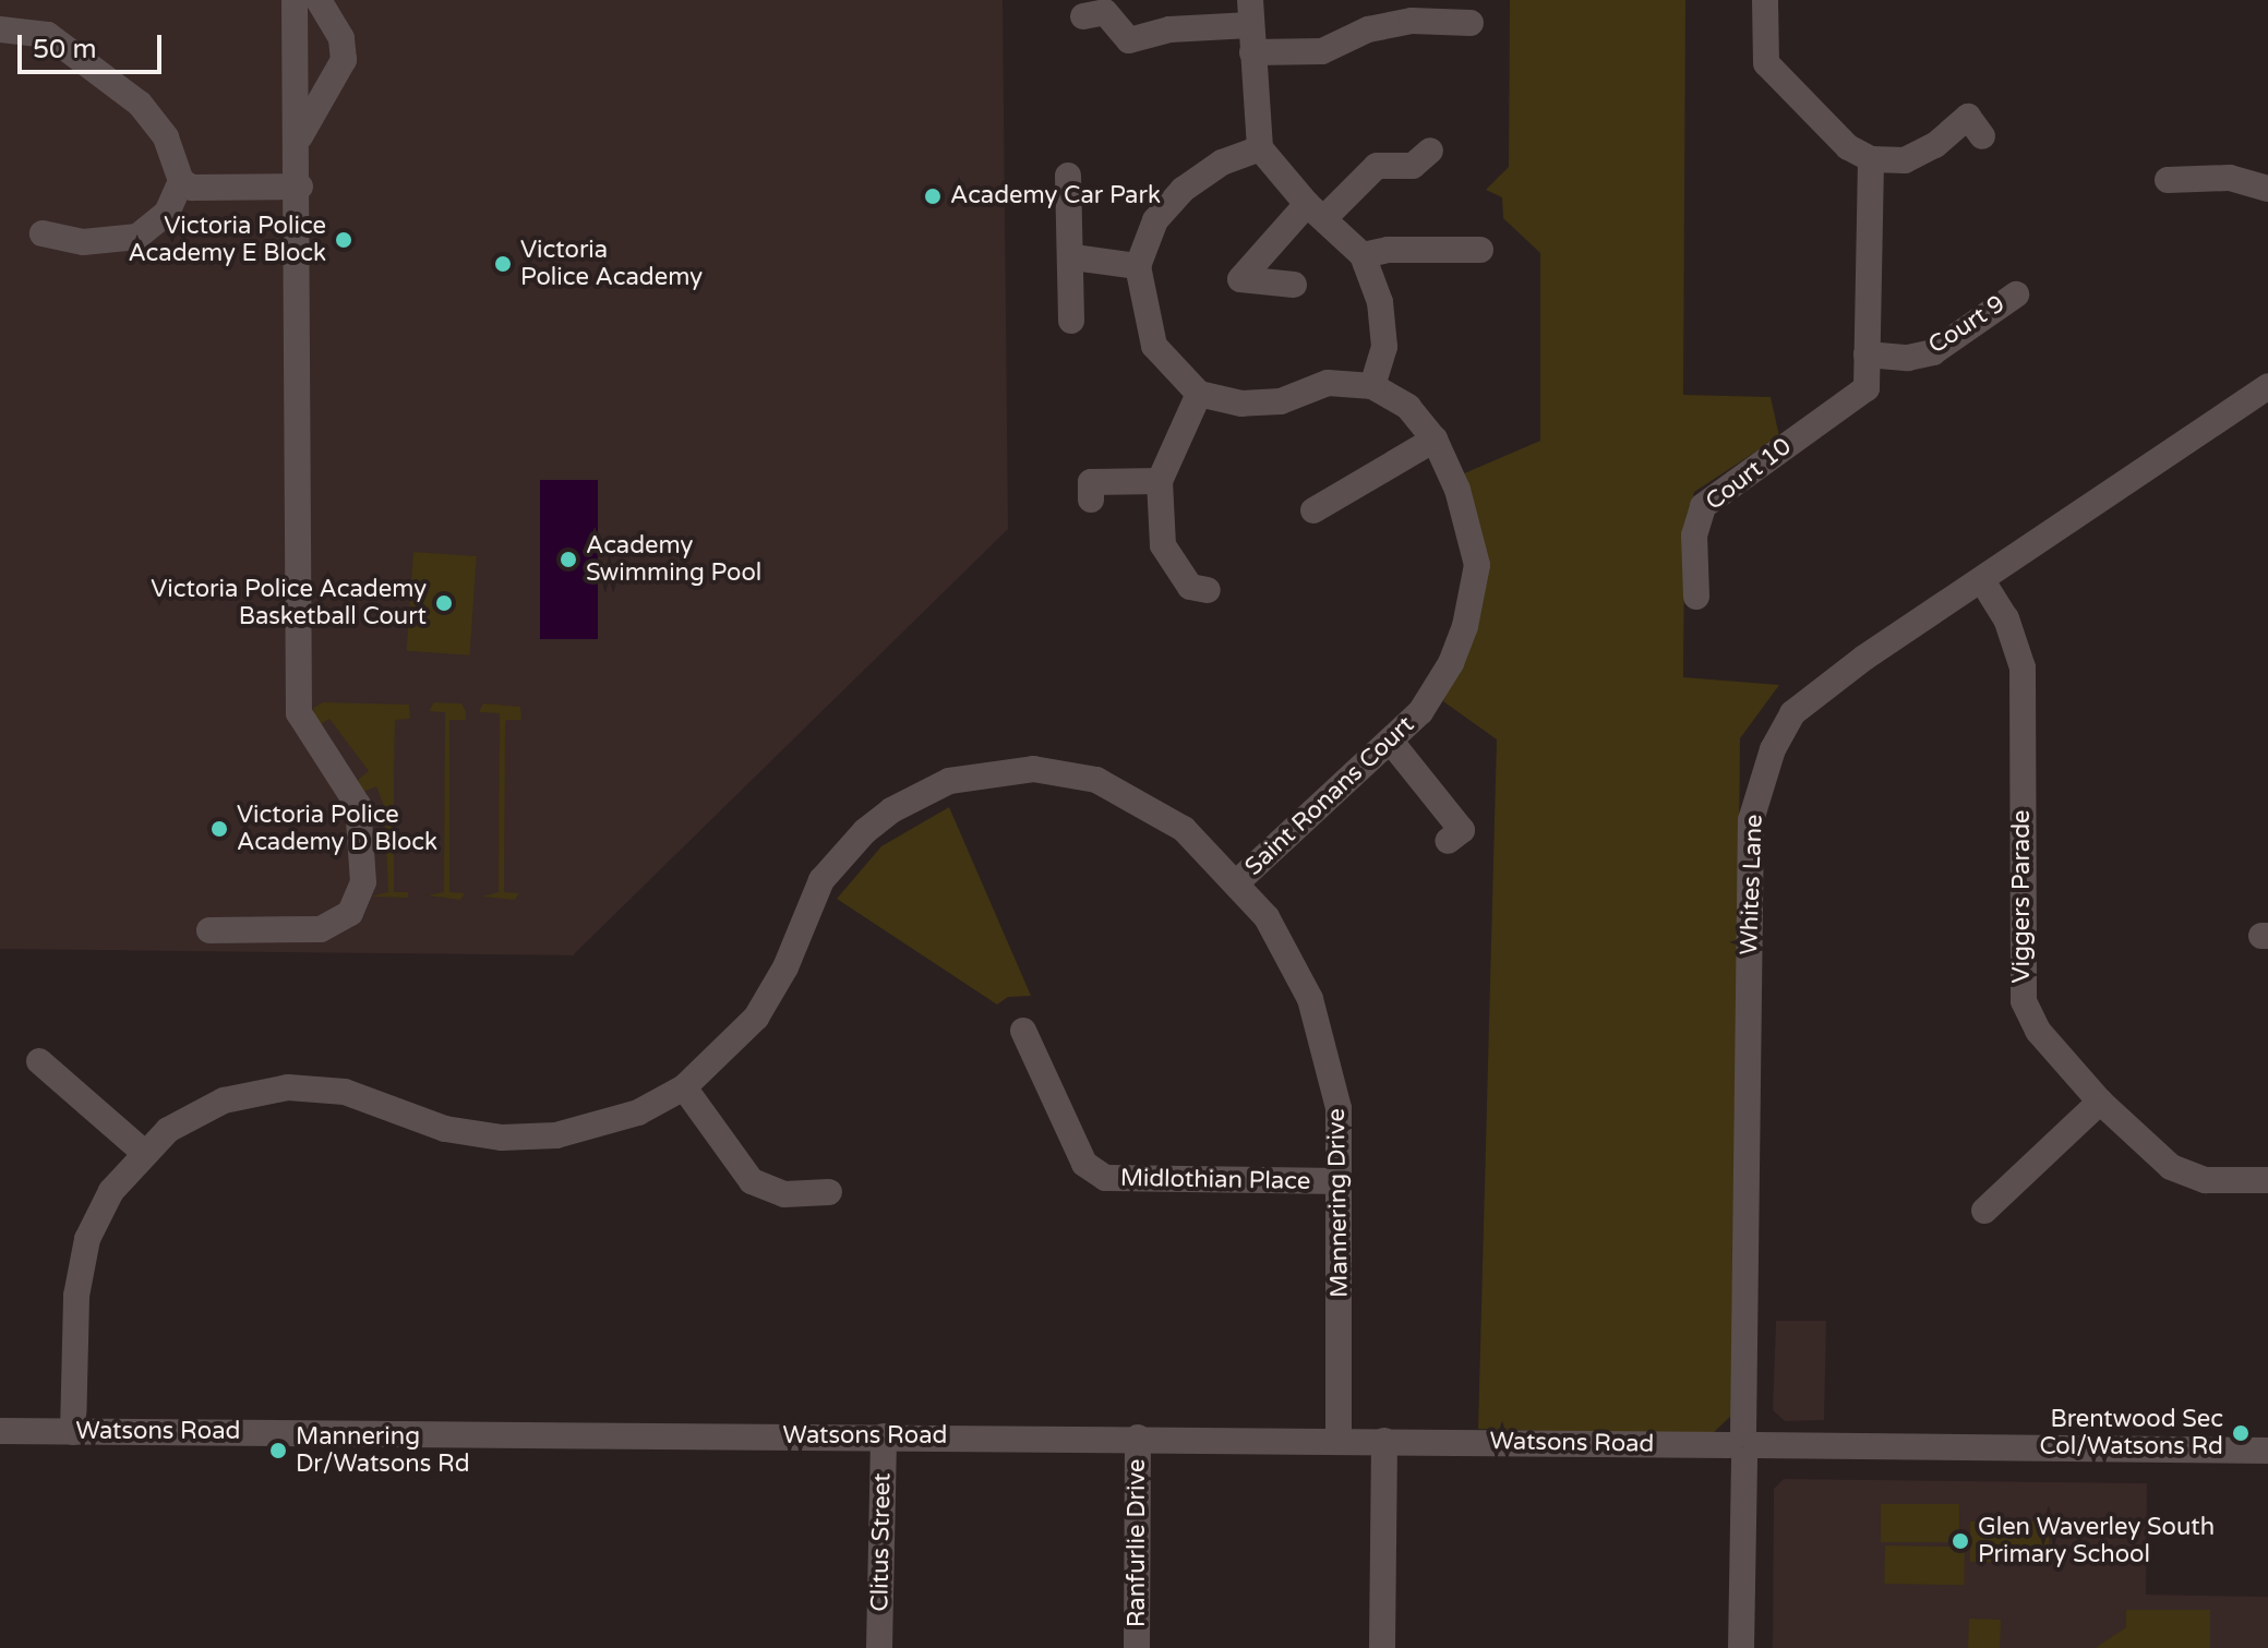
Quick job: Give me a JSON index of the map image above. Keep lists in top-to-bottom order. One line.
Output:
{"streets":{"street":["Court 9","Court 10","Saint Ronans Court","Whites Lane","Viggers Parade","Midlothian Place","Mannering Drive","Watsons Road","Clitus Street","Ranfurlie Drive"]},"crossings":[["Court 9","Court 10"],["Saint Ronans Court","Mannering Drive"],["Whites Lane","Viggers Parade"],["Whites Lane","Watsons Road"],["Midlothian Place","Mannering Drive"],["Mannering Drive","Watsons Road"],["Watsons Road","Clitus Street"],["Watsons Road","Ranfurlie Drive"]],"places":["Academy Car Park","Victoria Police Academy E Block","Victoria Police Academy","Academy Swimming Pool","Victoria Police Academy Basketball Court","Victoria Police Academy D Block","Brentwood Sec Col/Watsons Rd","Mannering Dr/Watsons Rd","Glen Waverley South Primary School"],"scale_bar":"50 m"}
